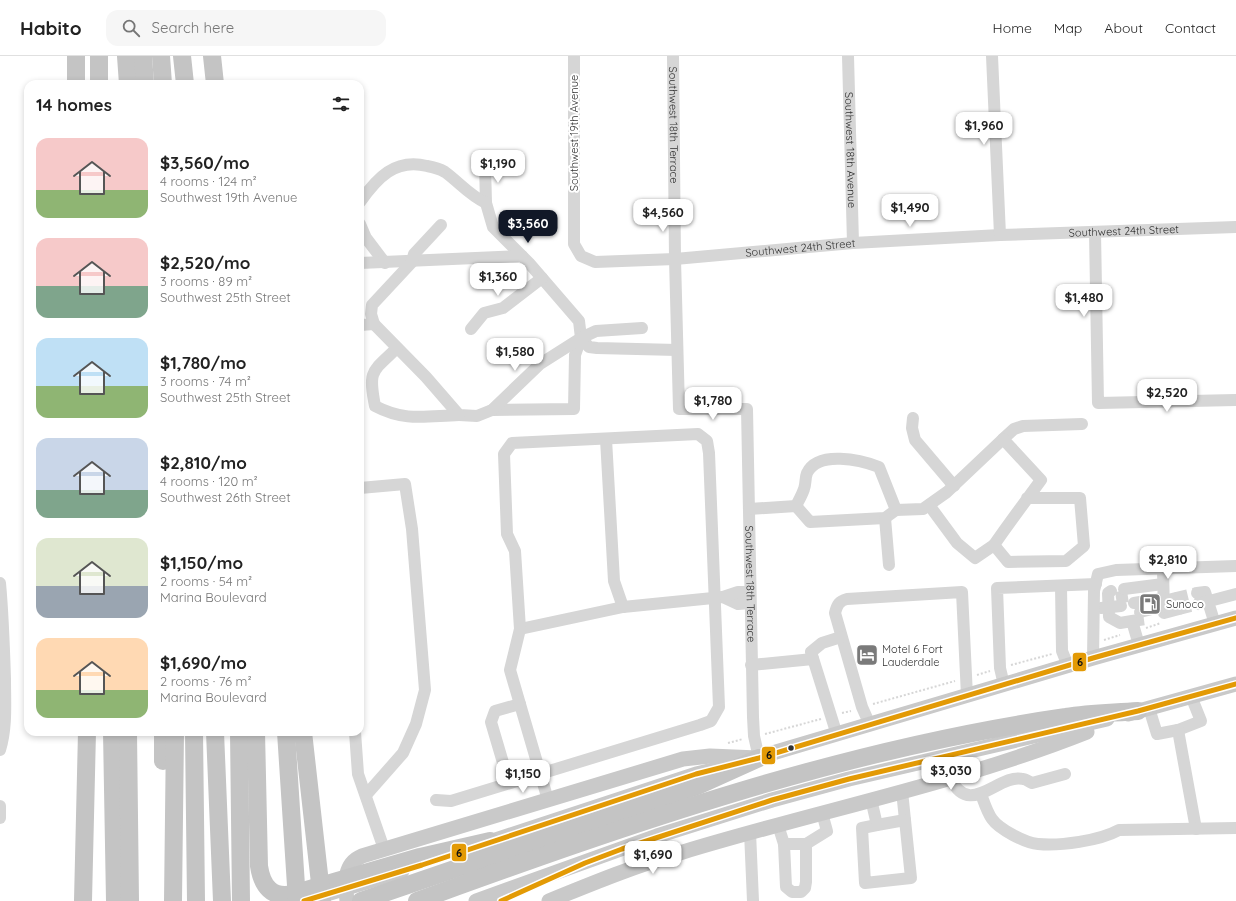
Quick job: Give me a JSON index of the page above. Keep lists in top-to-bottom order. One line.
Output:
{"streets":{"street":["Southwest 18th Terrace","Southwest 19th Avenue","Southwest 18th Avenue","Southwest 24th Street"]},"crossings":[["Southwest 18th Terrace","Southwest 24th Street"],["Southwest 19th Avenue","Southwest 24th Street"],["Southwest 18th Avenue","Southwest 24th Street"]],"places":{"fuel station":["Sunoco"],"hotel":["Motel 6 Fort Lauderdale"]},"lines":["transit line 6"],"page":{"header":"Habito","search":"Search here","nav":["Home","Map","About","Contact"],"heading":"14 homes","price":["$1,960","$1,190","$1,490","$4,560","$3,560","$1,360","$1,480","$1,580","$2,520","$1,780","$2,810","$3,030","$1,150","$1,690"],"list":[{"name":"$3,560/mo","note":"4 rooms · 124 m² · Southwest 19th Avenue"},{"name":"$2,520/mo","note":"3 rooms · 89 m² · Southwest 25th Street"},{"name":"$1,780/mo","note":"3 rooms · 74 m² · Southwest 25th Street"},{"name":"$2,810/mo","note":"4 rooms · 120 m² · Southwest 26th Street"},{"name":"$1,150/mo","note":"2 rooms · 54 m² · Marina Boulevard"},{"name":"$1,690/mo","note":"2 rooms · 76 m² · Marina Boulevard"}]}}
